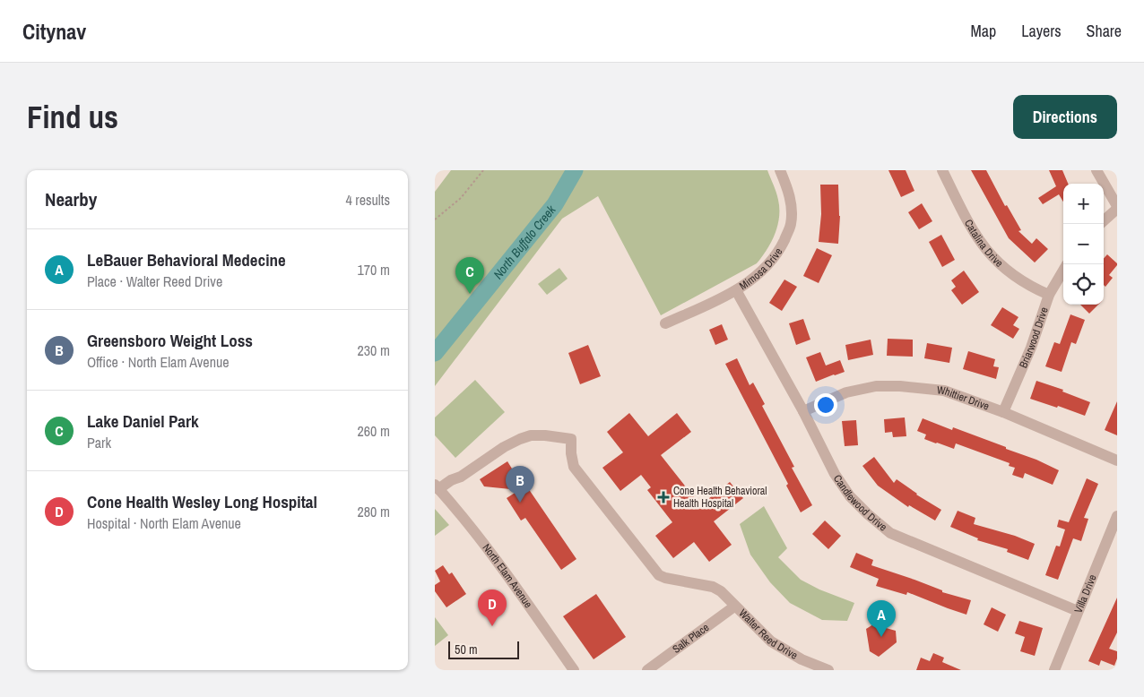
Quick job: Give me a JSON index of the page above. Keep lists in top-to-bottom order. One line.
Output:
{"streets":{"street":["Catalina Drive","Mimosa Drive","Briarwood Drive","Whittier Drive","Candlewood Drive","North Elam Avenue","Villa Drive","Walter Reed Drive","Salk Place"]},"crossings":[["Catalina Drive","Briarwood Drive"],["Mimosa Drive","Candlewood Drive"],["Briarwood Drive","Whittier Drive"],["Whittier Drive","Candlewood Drive"],["Candlewood Drive","Villa Drive"],["North Elam Avenue","Walter Reed Drive"],["Walter Reed Drive","Salk Place"]],"water":["North Buffalo Creek"],"places":{"health":["Cone Health Behavioral Health Hospital"]},"scale_bar":"50 m","page":{"header":"Citynav","nav":["Map","Layers","Share"],"buttons":"Directions","title":"Find us","heading":["Nearby","4 results"],"map_buttons":["+","−"],"list":[{"mark":"A","name":"LeBauer Behavioral Medecine","note":"Place · Walter Reed Drive","value":"170 m"},{"mark":"B","name":"Greensboro Weight Loss","note":"Office · North Elam Avenue","value":"230 m"},{"mark":"C","name":"Lake Daniel Park","note":"Park","value":"260 m"},{"mark":"D","name":"Cone Health Wesley Long Hospital","note":"Hospital · North Elam Avenue","value":"280 m"}],"pins":["C","B","D","A"],"scale":"50 m"}}
